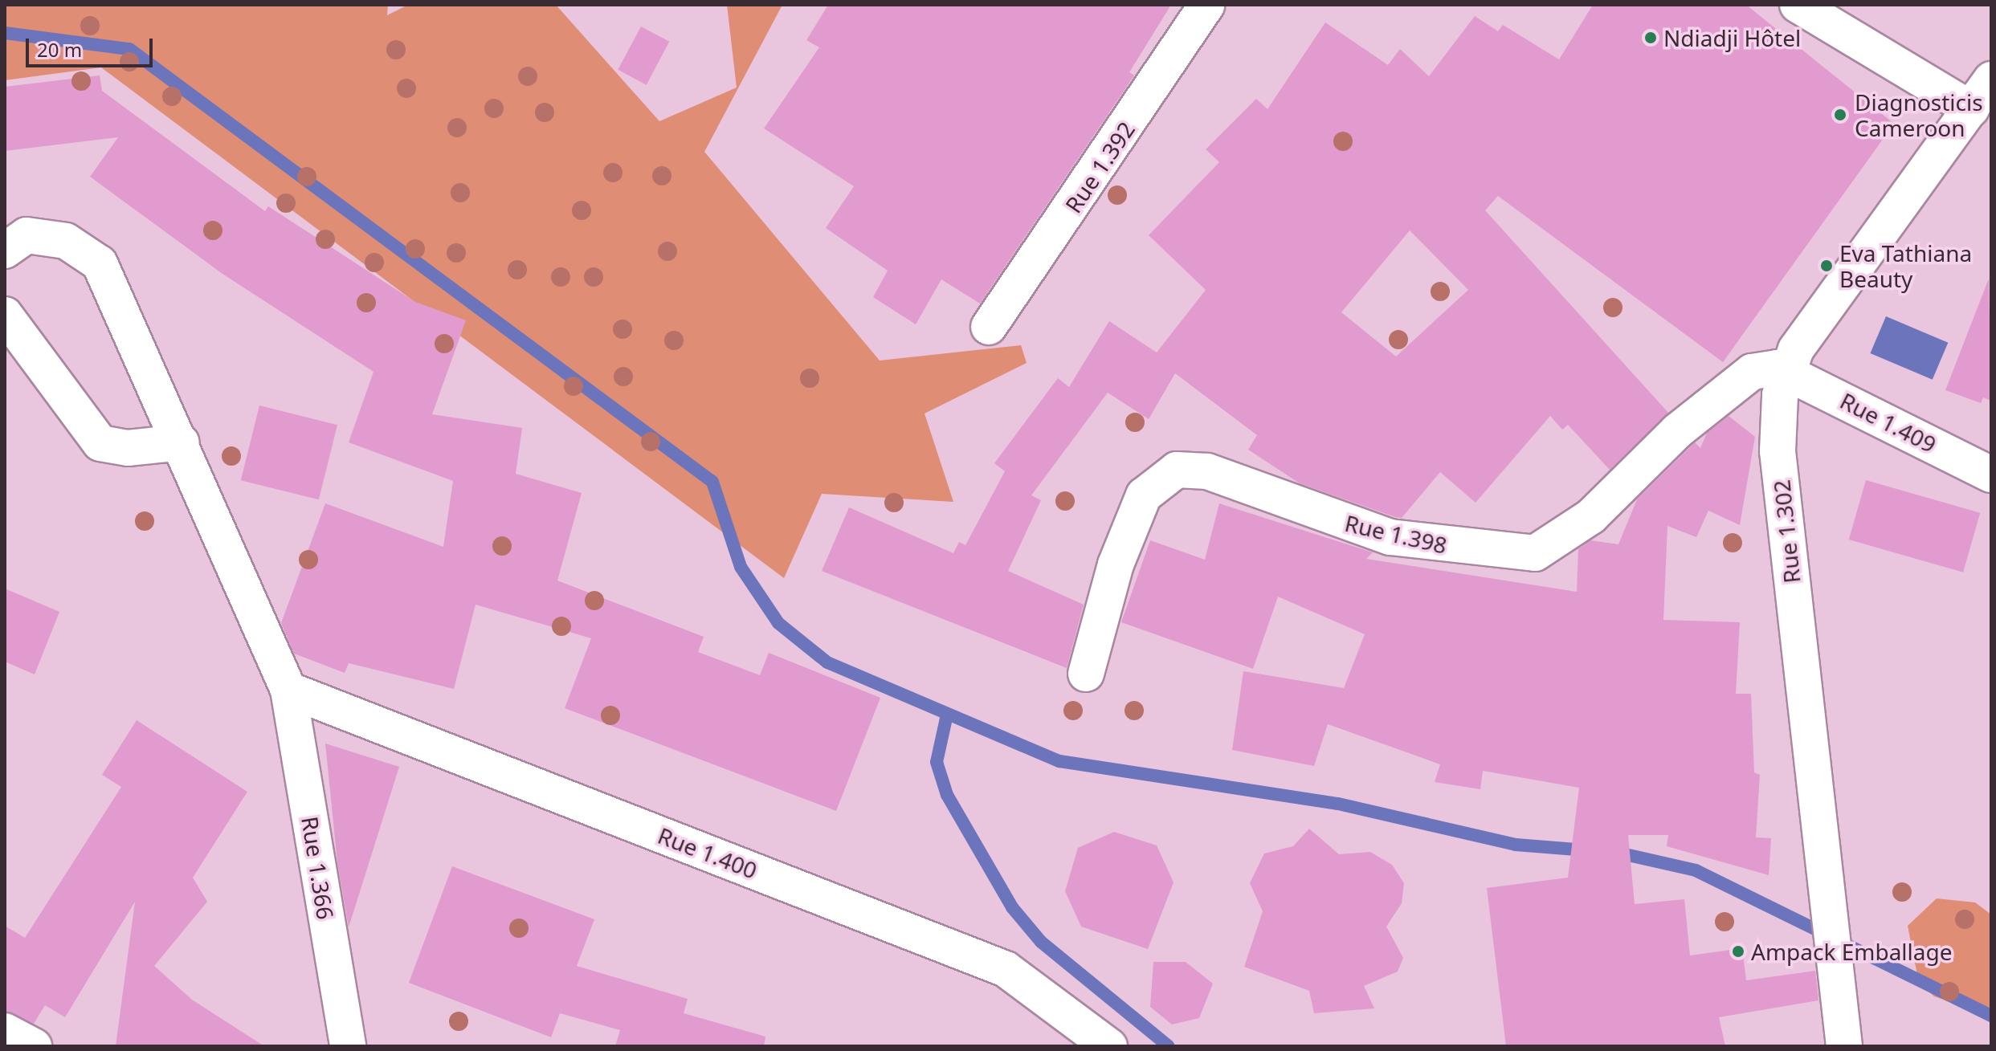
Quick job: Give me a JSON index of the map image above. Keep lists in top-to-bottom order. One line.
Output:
{"streets":{"street":["Rue 1.392","Rue 1.409","Rue 1.302","Rue 1.398","Rue 1.400","Rue 1.366"]},"crossings":[["Rue 1.409","Rue 1.302"],["Rue 1.409","Rue 1.398"],["Rue 1.302","Rue 1.398"],["Rue 1.400","Rue 1.366"]],"places":["Ndiadji Hôtel","Diagnosticis Cameroon","Eva Tathiana Beauty","Ampack Emballage"],"scale_bar":"20 m"}
